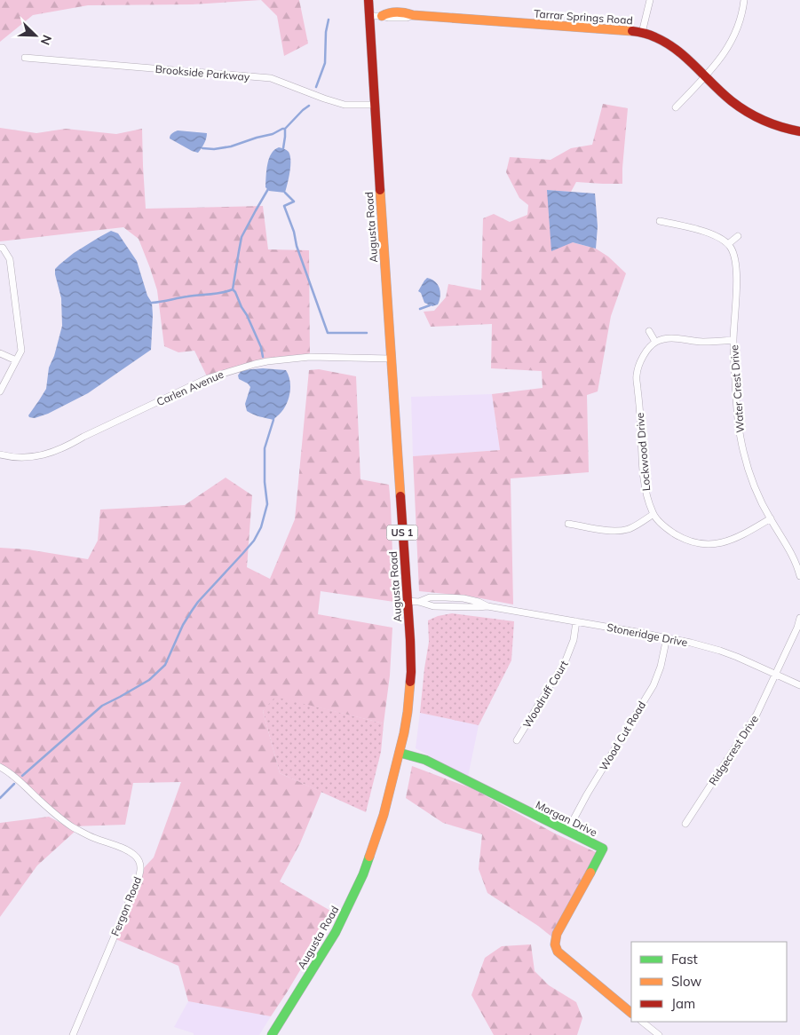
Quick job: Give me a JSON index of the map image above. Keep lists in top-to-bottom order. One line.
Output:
{"streets":{"main road":["Tarrar Springs Road","Augusta Road","US 1","Morgan Drive"],"street":["Brookside Parkway","Carlen Avenue","Water Crest Drive","Lockwood Drive","Stoneridge Drive","Woodruff Court","Wood Cut Road","Ridgecrest Drive","Fergon Road"]},"crossings":[["Tarrar Springs Road","Augusta Road"],["Brookside Parkway","Augusta Road"],["Augusta Road","Carlen Avenue"],["Augusta Road","Stoneridge Drive"],["Augusta Road","Morgan Drive"],["Water Crest Drive","Lockwood Drive"],["Stoneridge Drive","Woodruff Court"],["Stoneridge Drive","Wood Cut Road"],["Stoneridge Drive","Ridgecrest Drive"],["Wood Cut Road","Morgan Drive"]],"legend":["Fast","Slow","Jam"],"north":"bottom right"}
